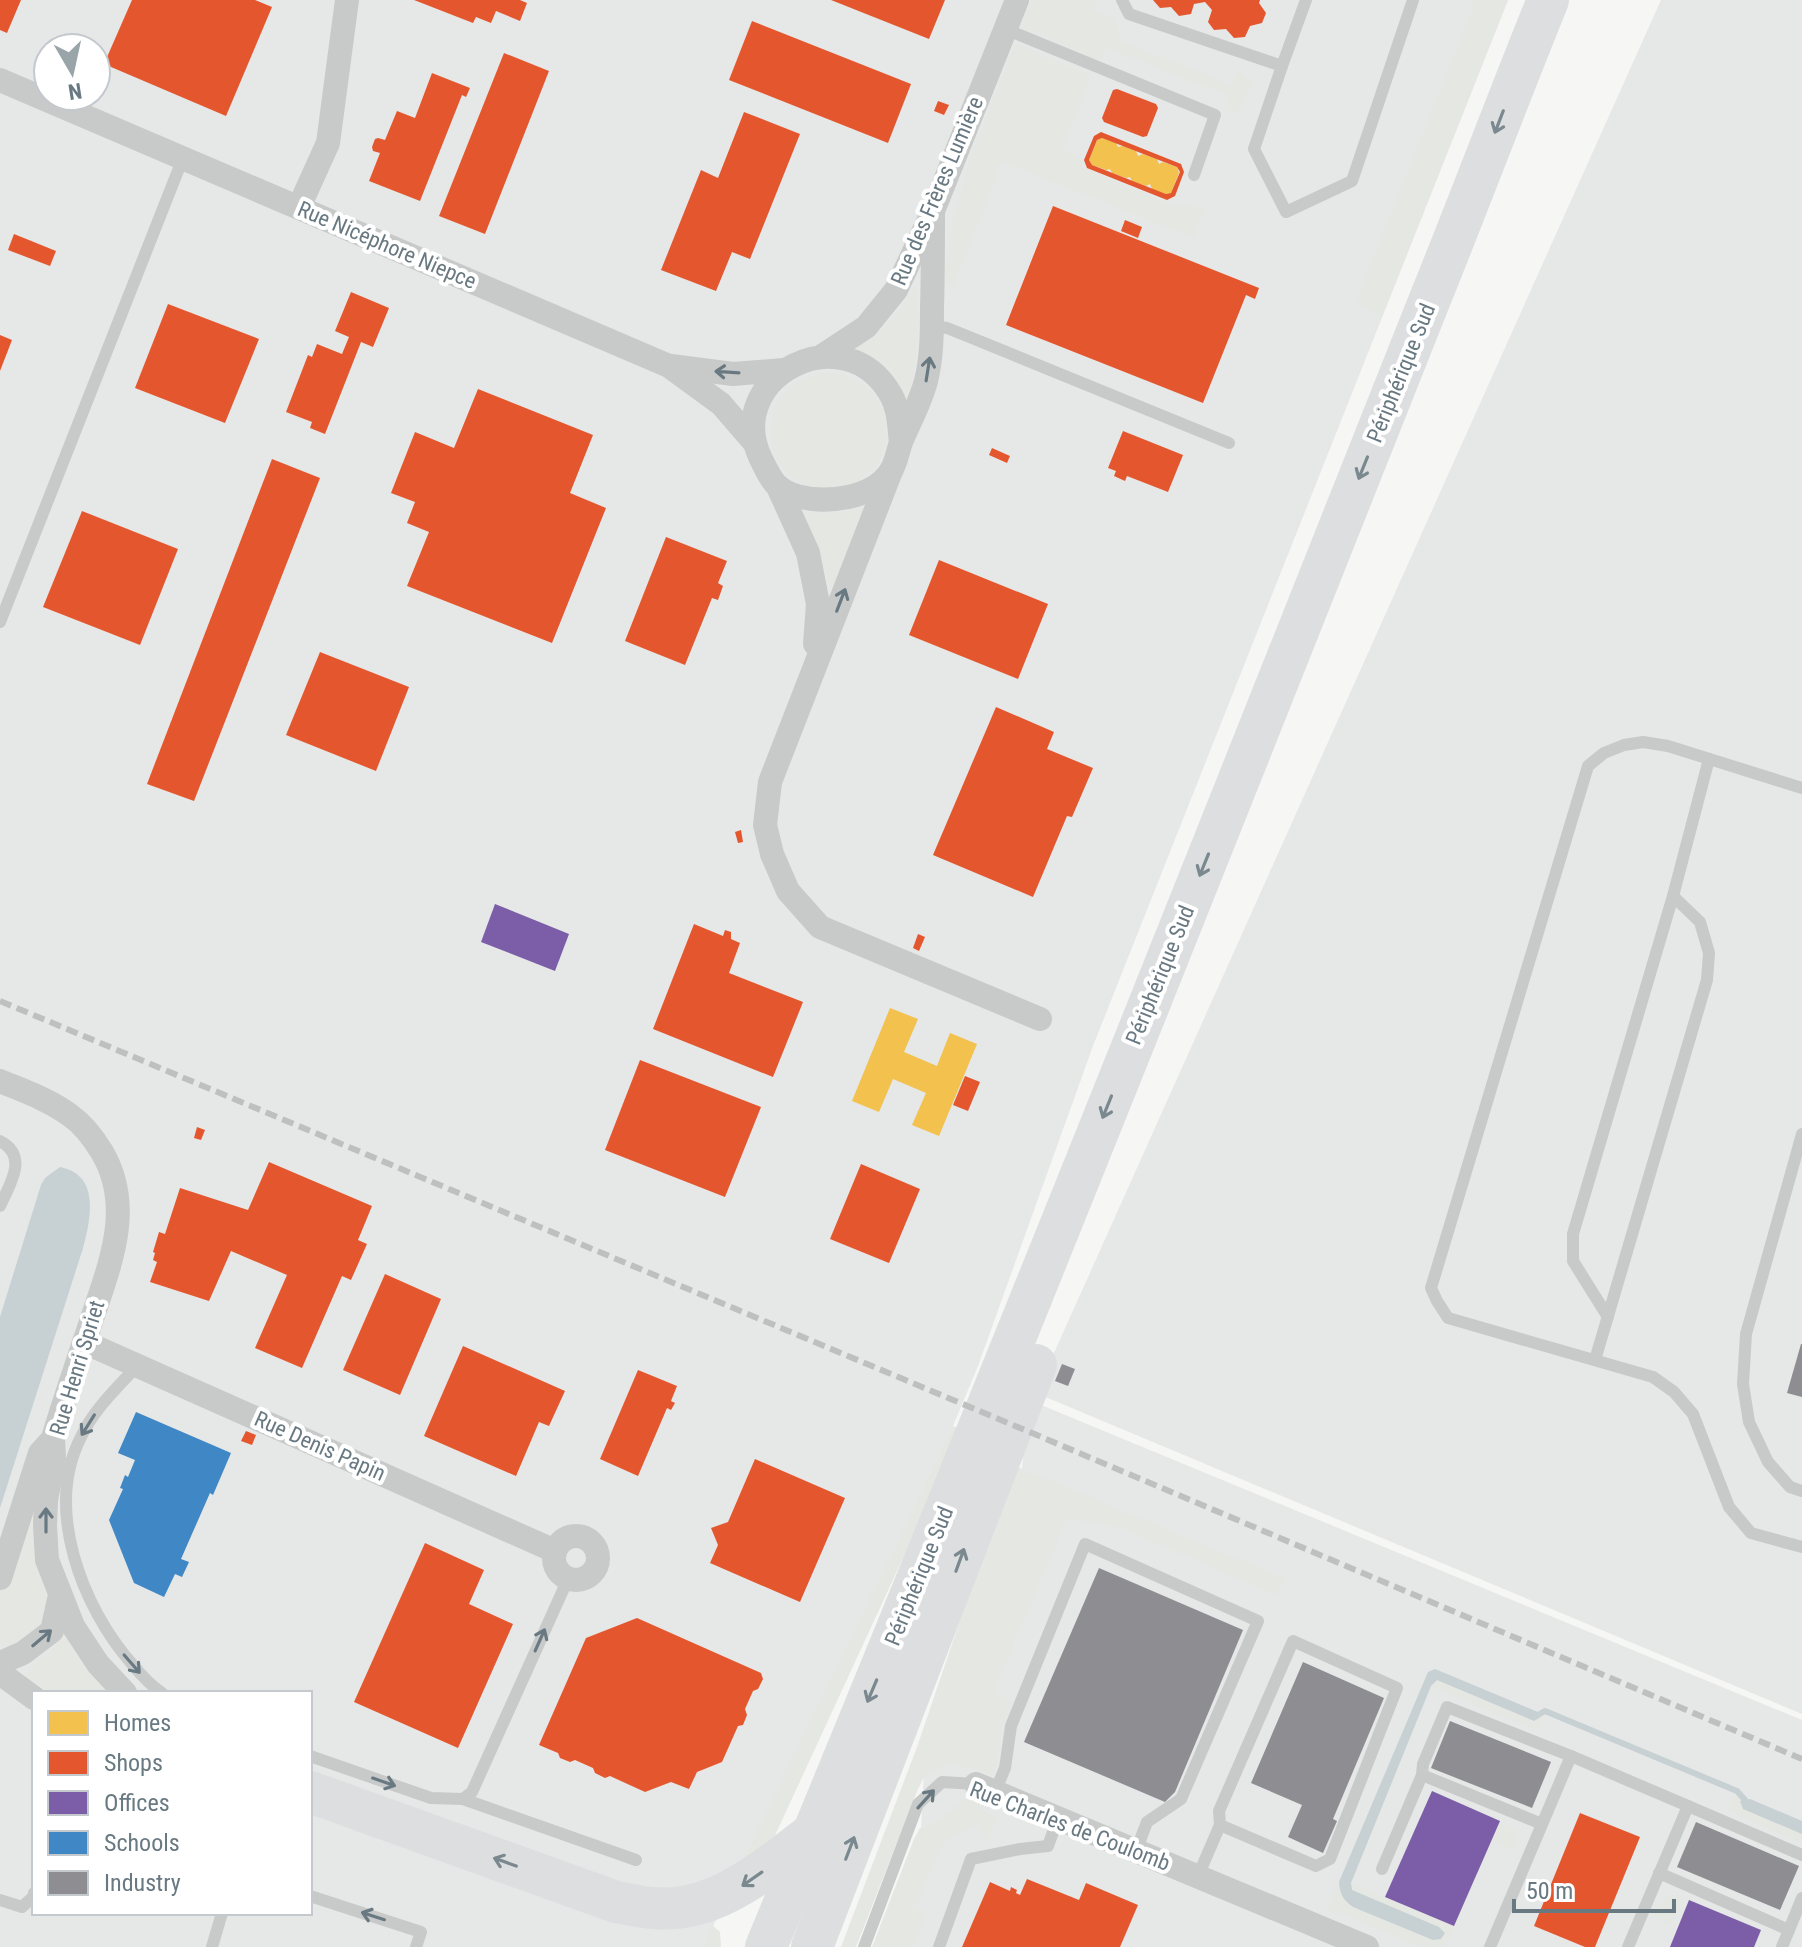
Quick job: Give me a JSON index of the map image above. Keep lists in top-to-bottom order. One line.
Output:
{"streets":{"highway":["Périphérique Sud"],"street":["Rue des Frères Lumière","Rue Nicéphore Niepce","Rue Henri Spriet","Rue Denis Papin","Rue Charles de Coulomb"]},"crossings":[["Rue des Frères Lumière","Rue Nicéphore Niepce"],["Rue Henri Spriet","Rue Denis Papin"]],"legend":["Homes","Shops","Offices","Schools","Industry"],"scale_bar":"50 m","north":"bottom"}
